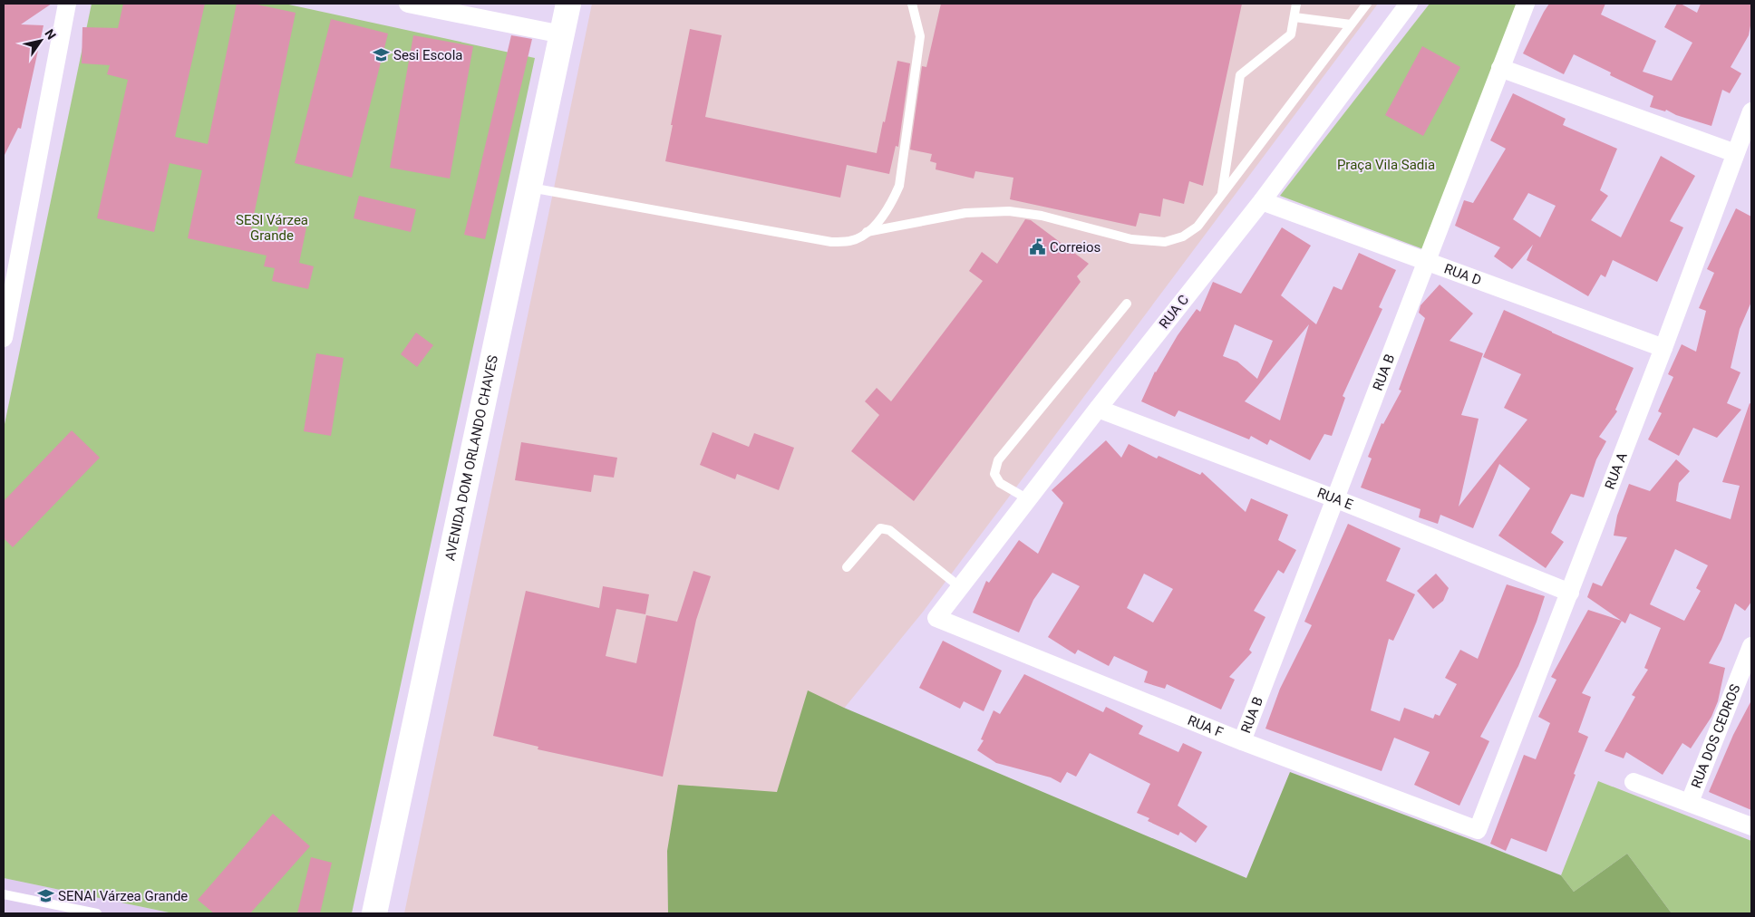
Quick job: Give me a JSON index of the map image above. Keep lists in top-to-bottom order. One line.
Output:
{"streets":{"main road":["AVENIDA DOM ORLANDO CHAVES"],"street":["RUA D","RUA C","RUA B","RUA A","RUA E","RUA F","RUA DOS CEDROS"]},"crossings":[["RUA D","RUA C"],["RUA D","RUA B"],["RUA D","RUA A"],["RUA C","RUA E"],["RUA C","RUA F"],["RUA B","RUA E"],["RUA B","RUA F"],["RUA A","RUA E"],["RUA A","RUA F"]],"parks":["Praça Vila Sadia","SESI Várzea Grande"],"places":{"school or university":["Sesi Escola","SENAI Várzea Grande"],"public building":["Correios"]},"north":"top right"}
